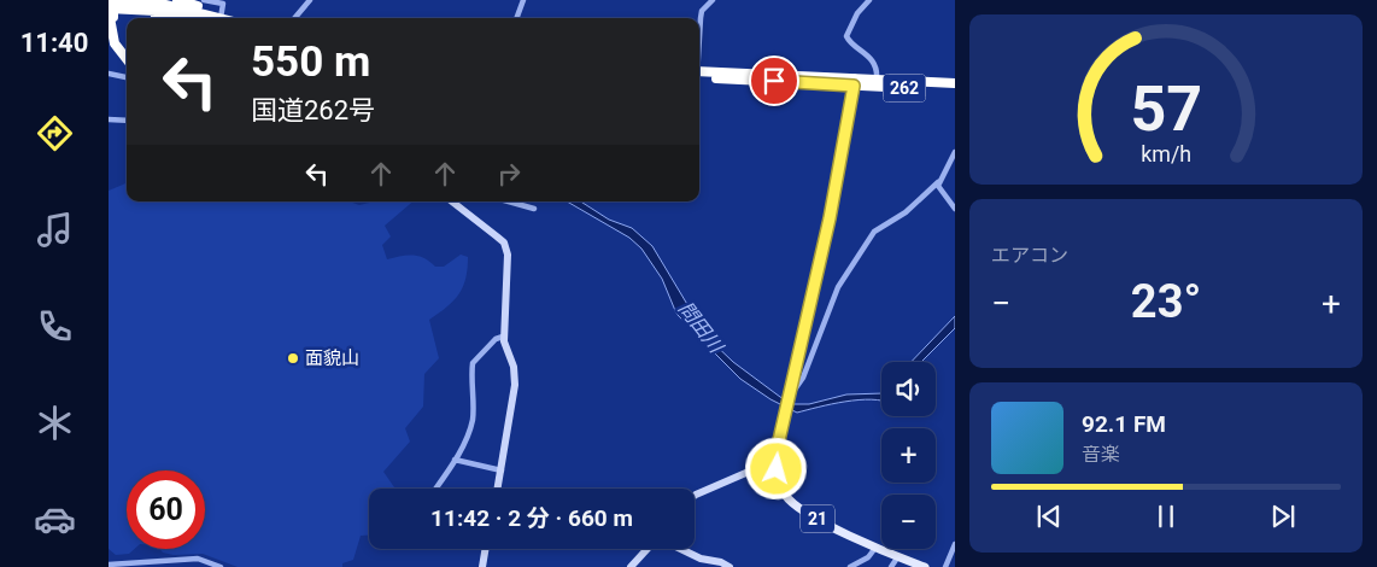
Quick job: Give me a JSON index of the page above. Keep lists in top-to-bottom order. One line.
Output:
{"streets":{"highway":["262"],"main road":["21"]},"crossings":[["262","21"]],"water":["問田川"],"places":["面貌山"],"page":{"tabs":"11:40","turn":["550 m","国道262号"],"tile":"エアコン","heat":["−","23°","+"],"map_buttons":["+","−"],"song":["92.1 FM","音楽"],"limit":"60","trip":"11:42 · 2 分 · 660 m","gauge":["57","km/h"]}}
